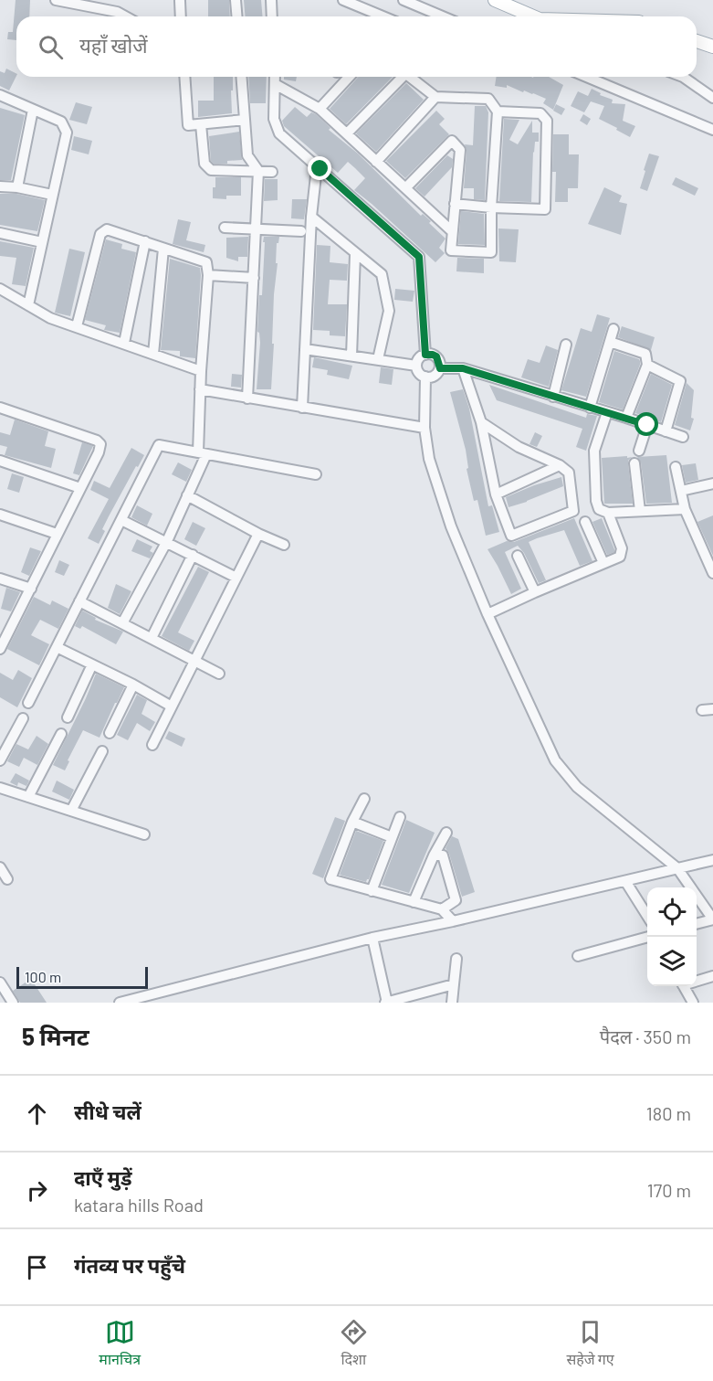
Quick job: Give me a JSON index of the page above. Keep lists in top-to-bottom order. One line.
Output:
{"scale_bar":"100 m","page":{"search":"यहाँ खोजें","scale":"100 m","heading":["5 मिनट","पैदल · 350 m"],"list":[["सीधे चलें","180 m"],["दाएँ मुड़ें","katara hills Road","170 m"],"गंतव्य पर पहुँचे"],"nav":["मानचित्र","दिशा","सहेजे गए"]}}
